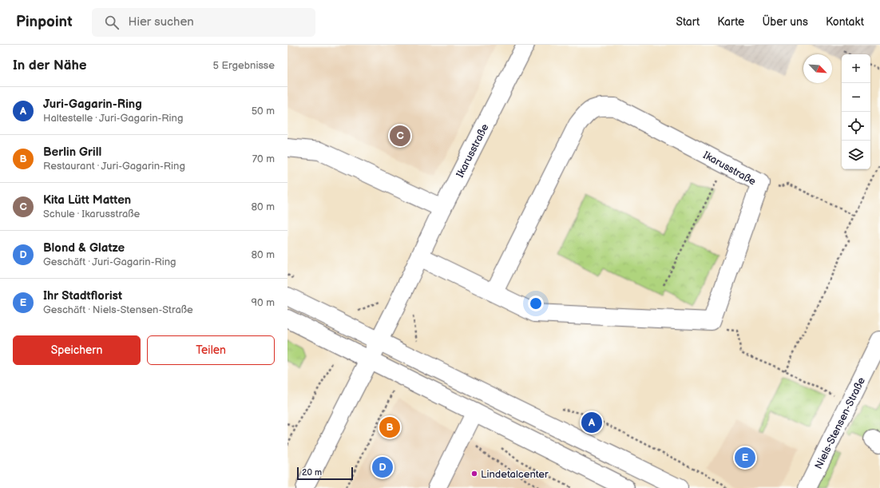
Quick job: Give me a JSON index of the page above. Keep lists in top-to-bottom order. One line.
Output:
{"streets":{"street":["Ikarusstraße","Niels-Stensen-Straße"]},"places":["Lindetalcenter"],"scale_bar":"20 m","north":"bottom right","page":{"header":"Pinpoint","search":"Hier suchen","nav":["Start","Karte","Über uns","Kontakt"],"heading":["In der Nähe","5 Ergebnisse"],"map_buttons":["+","−"],"list":[{"mark":"A","name":"Juri-Gagarin-Ring","note":"Haltestelle · Juri-Gagarin-Ring","value":"50 m"},{"mark":"B","name":"Berlin Grill","note":"Restaurant · Juri-Gagarin-Ring","value":"70 m"},{"mark":"C","name":"Kita Lütt Matten","note":"Schule · Ikarusstraße","value":"80 m"},{"mark":"D","name":"Blond & Glatze","note":"Geschäft · Juri-Gagarin-Ring","value":"80 m"},{"mark":"E","name":"Ihr Stadtflorist","note":"Geschäft · Niels-Stensen-Straße","value":"90 m"}],"pins":["C","A","B","E","D"],"buttons":["Speichern","Teilen"],"scale":"20 m"}}
